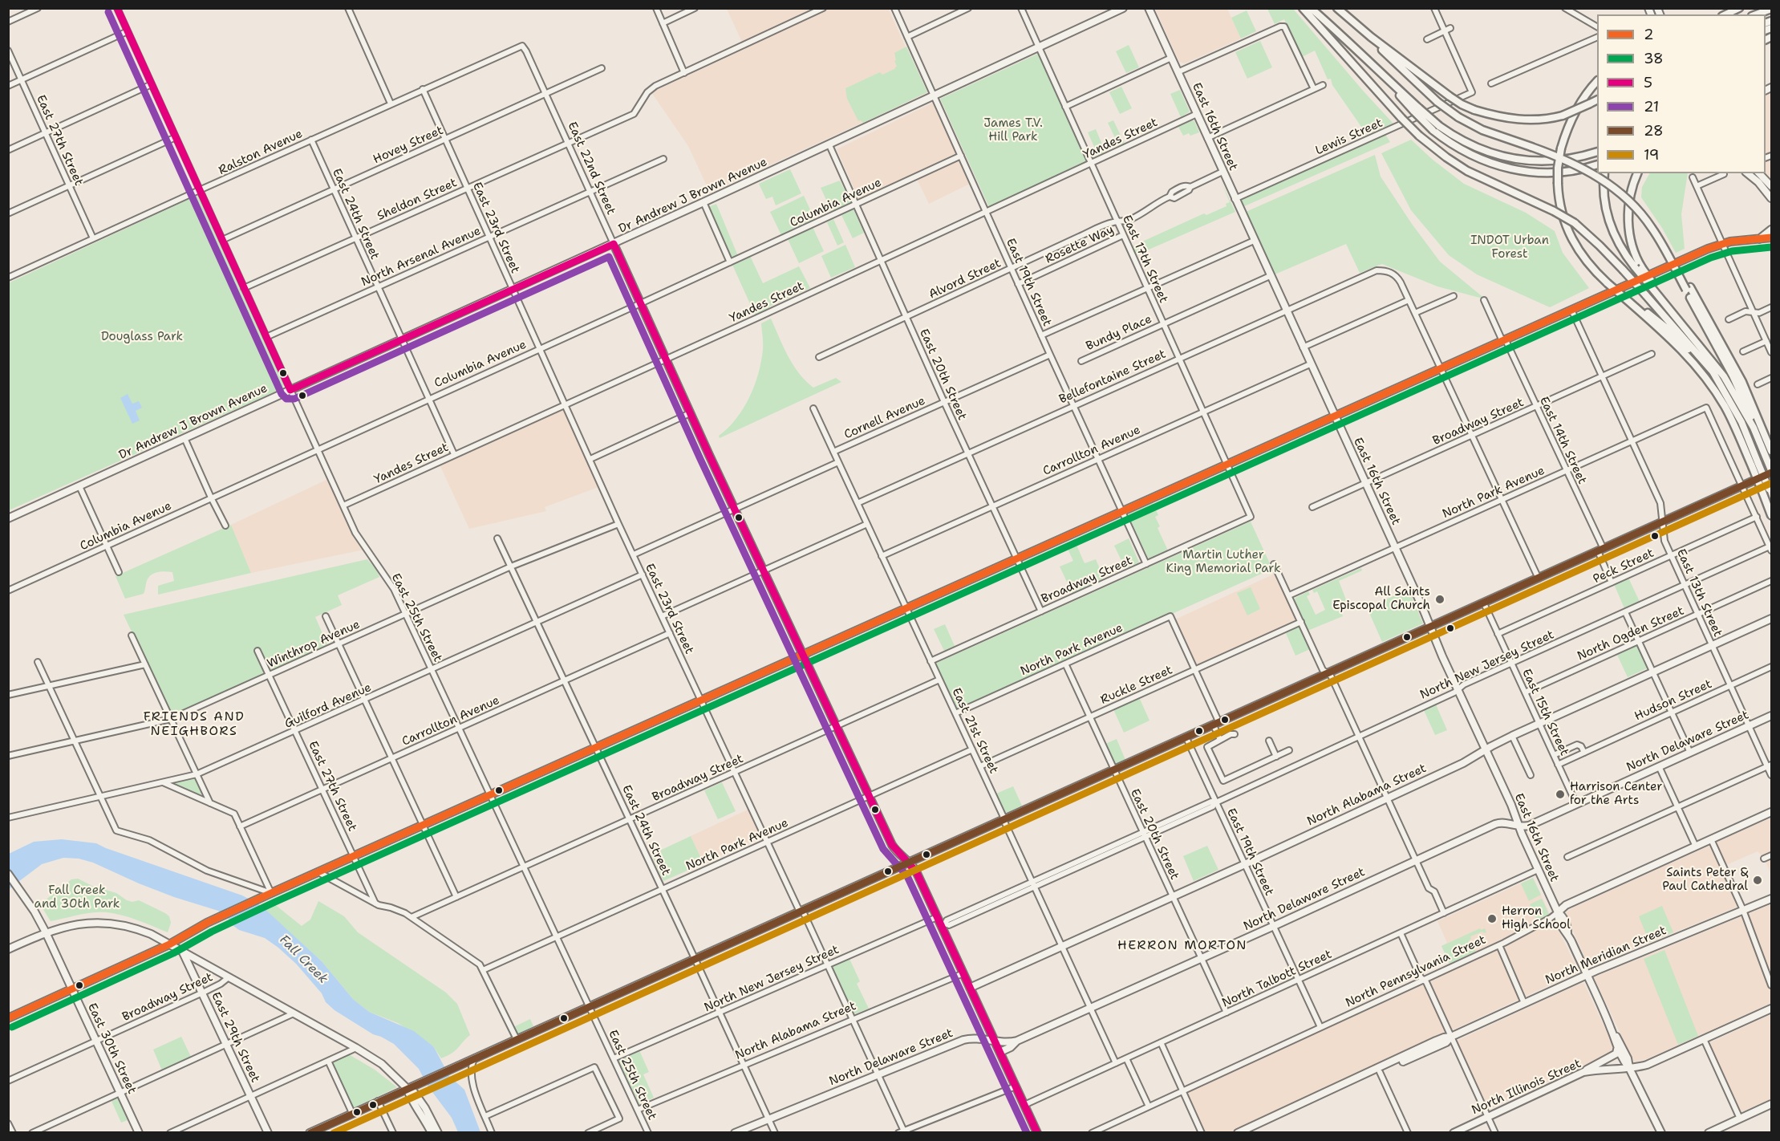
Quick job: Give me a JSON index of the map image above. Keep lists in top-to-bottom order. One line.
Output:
{"streets":{"main road":["East 16th Street","East 22nd Street","Dr Andrew J Brown Avenue","North Delaware Street","North Alabama Street","North Meridian Street","North Pennsylvania Street","East 29th Street","East 30th Street","North Illinois Street"],"street":["Lewis Street","Yandes Street","East 27th Street","Hovey Street","Ralston Avenue","Sheldon Street","Columbia Avenue","East 24th Street","East 23rd Street","Rosette Way","North Arsenal Avenue","East 17th Street","Alvord Street","East 19th Street","Bundy Place","East 20th Street","Bellefontaine Street","Cornell Avenue","Broadway Street","East 14th Street","Carrollton Avenue","North Park Avenue","Peck Street","East 13th Street","East 25th Street","North Ogden Street","Winthrop Avenue","North New Jersey Street","Ruckle Street","Hudson Street","Guilford Avenue","East 15th Street","East 21st Street","North Talbott Street"]},"crossings":[["East 16th Street","Lewis Street"],["East 16th Street","Yandes Street"],["East 16th Street","Alvord Street"],["East 16th Street","Bundy Place"],["East 16th Street","Bellefontaine Street"],["East 16th Street","Broadway Street"],["East 16th Street","Carrollton Avenue"],["East 16th Street","North Park Avenue"],["East 16th Street","North New Jersey Street"],["East 16th Street","North Delaware Street"],["East 16th Street","North Alabama Street"],["East 16th Street","North Meridian Street"],["East 16th Street","North Pennsylvania Street"],["East 16th Street","North Talbott Street"],["Yandes Street","East 22nd Street"],["Yandes Street","East 24th Street"],["Yandes Street","East 23rd Street"],["Yandes Street","East 17th Street"],["Yandes Street","East 19th Street"],["Yandes Street","East 20th Street"],["Yandes Street","East 25th Street"],["East 27th Street","Ralston Avenue"],["East 27th Street","Carrollton Avenue"],["East 27th Street","Winthrop Avenue"],["East 27th Street","Guilford Avenue"],["Hovey Street","East 22nd Street"],["Hovey Street","East 24th Street"],["Hovey Street","East 23rd Street"],["Hovey Street","East 25th Street"],["Ralston Avenue","East 22nd Street"],["Ralston Avenue","East 24th Street"],["Ralston Avenue","East 23rd Street"],["Ralston Avenue","East 25th Street"],["East 22nd Street","Dr Andrew J Brown Avenue"],["East 22nd Street","Sheldon Street"],["East 22nd Street","Columbia Avenue"],["East 22nd Street","North Arsenal Avenue"],["East 22nd Street","Broadway Street"],["East 22nd Street","North Park Avenue"],["East 22nd Street","North New Jersey Street"],["East 22nd Street","North Delaware Street"],["East 22nd Street","North Alabama Street"],["East 22nd Street","North Talbott Street"],["Dr Andrew J Brown Avenue","East 24th Street"],["Dr Andrew J Brown Avenue","East 23rd Street"],["Dr Andrew J Brown Avenue","East 17th Street"],["Dr Andrew J Brown Avenue","East 19th Street"],["Dr Andrew J Brown Avenue","East 20th Street"],["Dr Andrew J Brown Avenue","East 25th Street"],["Sheldon Street","East 24th Street"],["Sheldon Street","East 23rd Street"],["Sheldon Street","East 25th Street"],["Columbia Avenue","East 24th Street"],["Columbia Avenue","East 23rd Street"],["Columbia Avenue","East 19th Street"],["Columbia Avenue","East 20th Street"],["Columbia Avenue","East 25th Street"],["East 24th Street","North Arsenal Avenue"],["East 24th Street","Broadway Street"],["East 24th Street","Carrollton Avenue"],["East 24th Street","North Park Avenue"],["East 24th Street","Winthrop Avenue"],["East 24th Street","North New Jersey Street"],["East 24th Street","Guilford Avenue"],["East 24th Street","North Delaware Street"],["East 24th Street","North Alabama Street"],["East 23rd Street","North Arsenal Avenue"],["East 23rd Street","Broadway Street"],["East 23rd Street","Carrollton Avenue"],["East 23rd Street","North Park Avenue"],["East 23rd Street","Winthrop Avenue"],["East 23rd Street","North New Jersey Street"],["East 23rd Street","Guilford Avenue"],["East 23rd Street","North Delaware Street"],["East 23rd Street","North Alabama Street"],["Rosette Way","East 17th Street"],["Rosette Way","East 19th Street"],["North Arsenal Avenue","East 25th Street"],["East 17th Street","Alvord Street"],["East 17th Street","Bundy Place"],["East 17th Street","Bellefontaine Street"],["East 17th Street","Broadway Street"],["East 17th Street","Carrollton Avenue"],["Alvord Street","East 19th Street"],["Alvord Street","East 20th Street"],["East 19th Street","Bellefontaine Street"],["East 19th Street","Cornell Avenue"],["East 19th Street","Broadway Street"],["East 19th Street","Carrollton Avenue"],["East 19th Street","North New Jersey Street"],["East 19th Street","North Delaware Street"],["East 19th Street","North Alabama Street"],["East 19th Street","North Pennsylvania Street"],["East 19th Street","North Talbott Street"],["East 20th Street","Bellefontaine Street"],["East 20th Street","Cornell Avenue"],["East 20th Street","Broadway Street"],["East 20th Street","Carrollton Avenue"],["East 20th Street","North Park Avenue"],["East 20th Street","North New Jersey Street"],["East 20th Street","Ruckle Street"],["East 20th Street","North Delaware Street"],["East 20th Street","North Alabama Street"],["East 20th Street","North Talbott Street"],["Bellefontaine Street","East 21st Street"],["Cornell Avenue","East 21st Street"],["Broadway Street","East 14th Street"],["Broadway Street","East 13th Street"],["Broadway Street","East 25th Street"],["Broadway Street","East 21st Street"],["Broadway Street","East 29th Street"],["Broadway Street","East 30th Street"],["East 14th Street","North Park Avenue"],["East 14th Street","Peck Street"],["Carrollton Avenue","East 25th Street"],["Carrollton Avenue","East 21st Street"],["North Park Avenue","East 13th Street"],["North Park Avenue","East 25th Street"],["North Park Avenue","Ruckle Street"],["North Park Avenue","East 21st Street"],["Peck Street","East 13th Street"],["Peck Street","East 15th Street"],["East 13th Street","North Ogden Street"],["East 13th Street","North New Jersey Street"],["East 13th Street","Hudson Street"],["East 13th Street","North Delaware Street"],["East 13th Street","North Alabama Street"],["East 25th Street","Winthrop Avenue"],["East 25th Street","North New Jersey Street"],["East 25th Street","Guilford Avenue"],["East 25th Street","North Alabama Street"],["North Ogden Street","East 15th Street"],["North New Jersey Street","East 15th Street"],["North New Jersey Street","East 21st Street"],["Ruckle Street","East 21st Street"],["Hudson Street","East 15th Street"],["East 15th Street","North Delaware Street"],["East 15th Street","North Alabama Street"],["East 21st Street","North Delaware Street"],["East 21st Street","North Alabama Street"],["East 21st Street","North Talbott Street"]],"districts":["FRIENDS AND NEIGHBORS","HERRON MORTON"],"water":["Fall Creek"],"parks":["James T.V. Hill Park","INDOT Urban Forest","Douglass Park","Martin Luther King Memorial Park","Fall Creek and 30th Park"],"places":["All Saints Episcopal Church","Harrison Center for the Arts","Saints Peter & Paul Cathedral","Herron High School"],"lines":["transit line 5","transit line 21","transit line 2","transit line 38","transit line 28","transit line 19"],"legend":["2","38","5","21","28","19"]}
